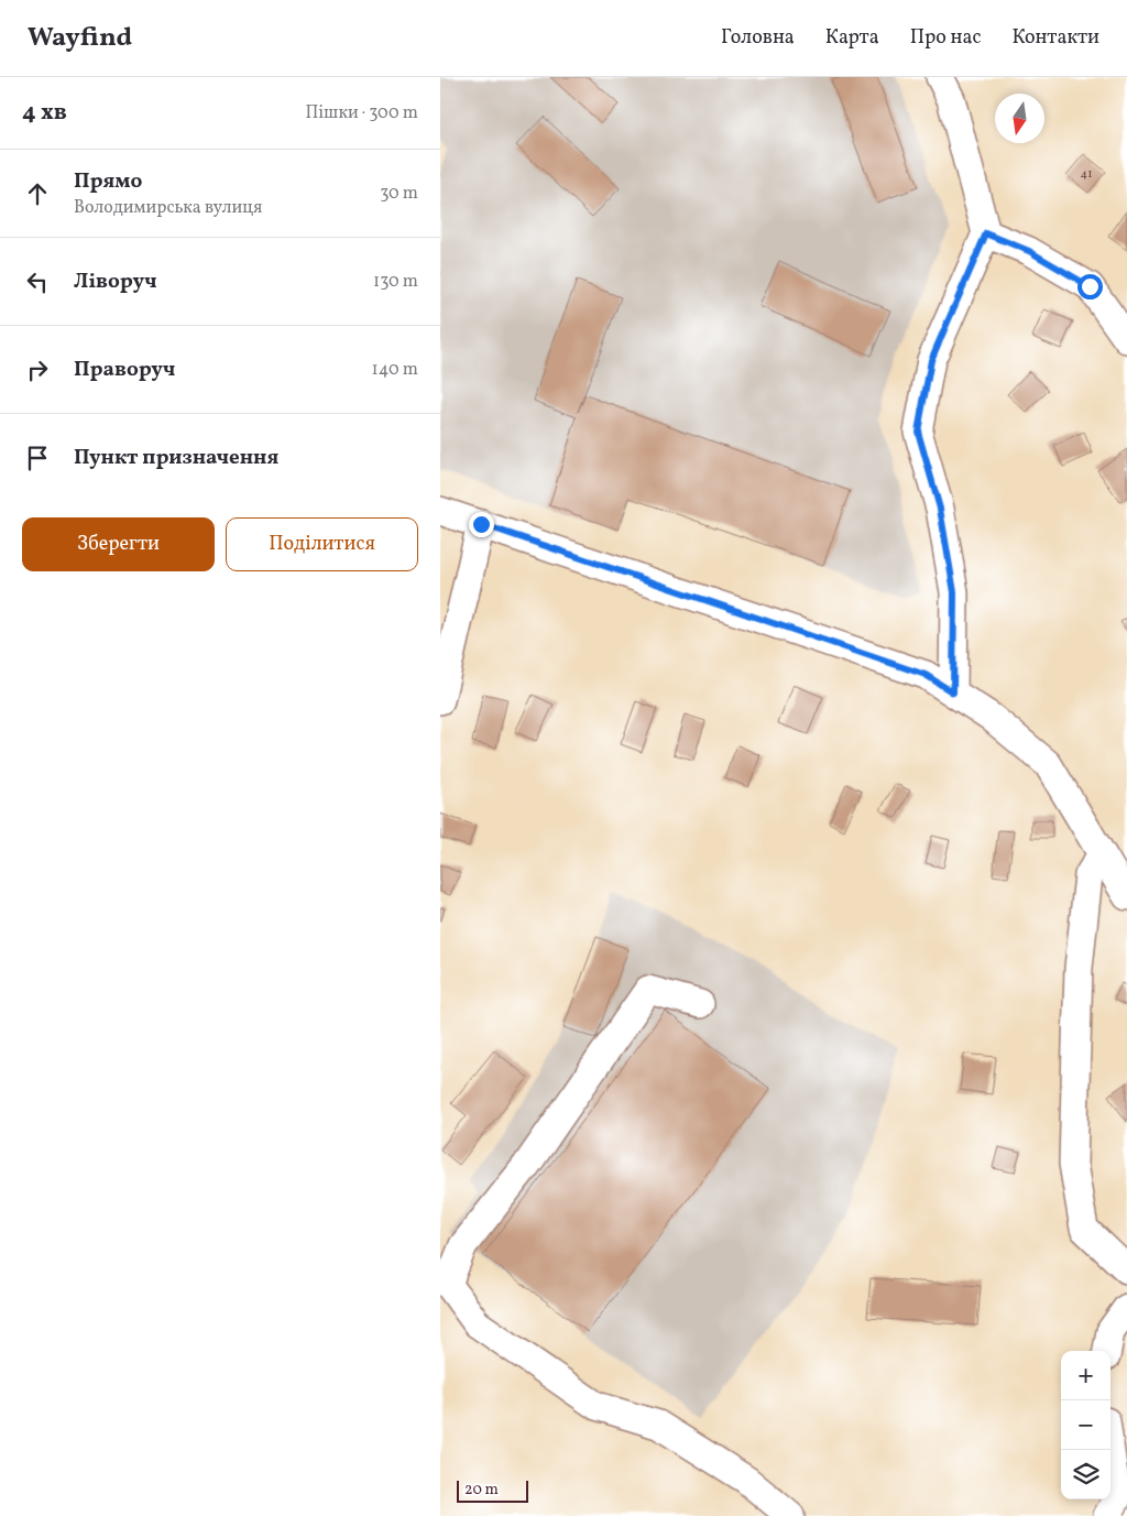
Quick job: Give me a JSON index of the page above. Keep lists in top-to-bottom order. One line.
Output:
{"house_numbers":["41"],"scale_bar":"20 m","north":"bottom","page":{"header":"Wayfind","nav":["Головна","Карта","Про нас","Контакти"],"heading":["4 хв","Пішки · 300 m"],"list":[["Прямо","Володимирська вулиця","30 m"],["Ліворуч","130 m"],["Праворуч","140 m"],"Пункт призначення"],"buttons":["Зберегти","Поділитися"],"map_buttons":["+","−"],"scale":"20 m"}}
